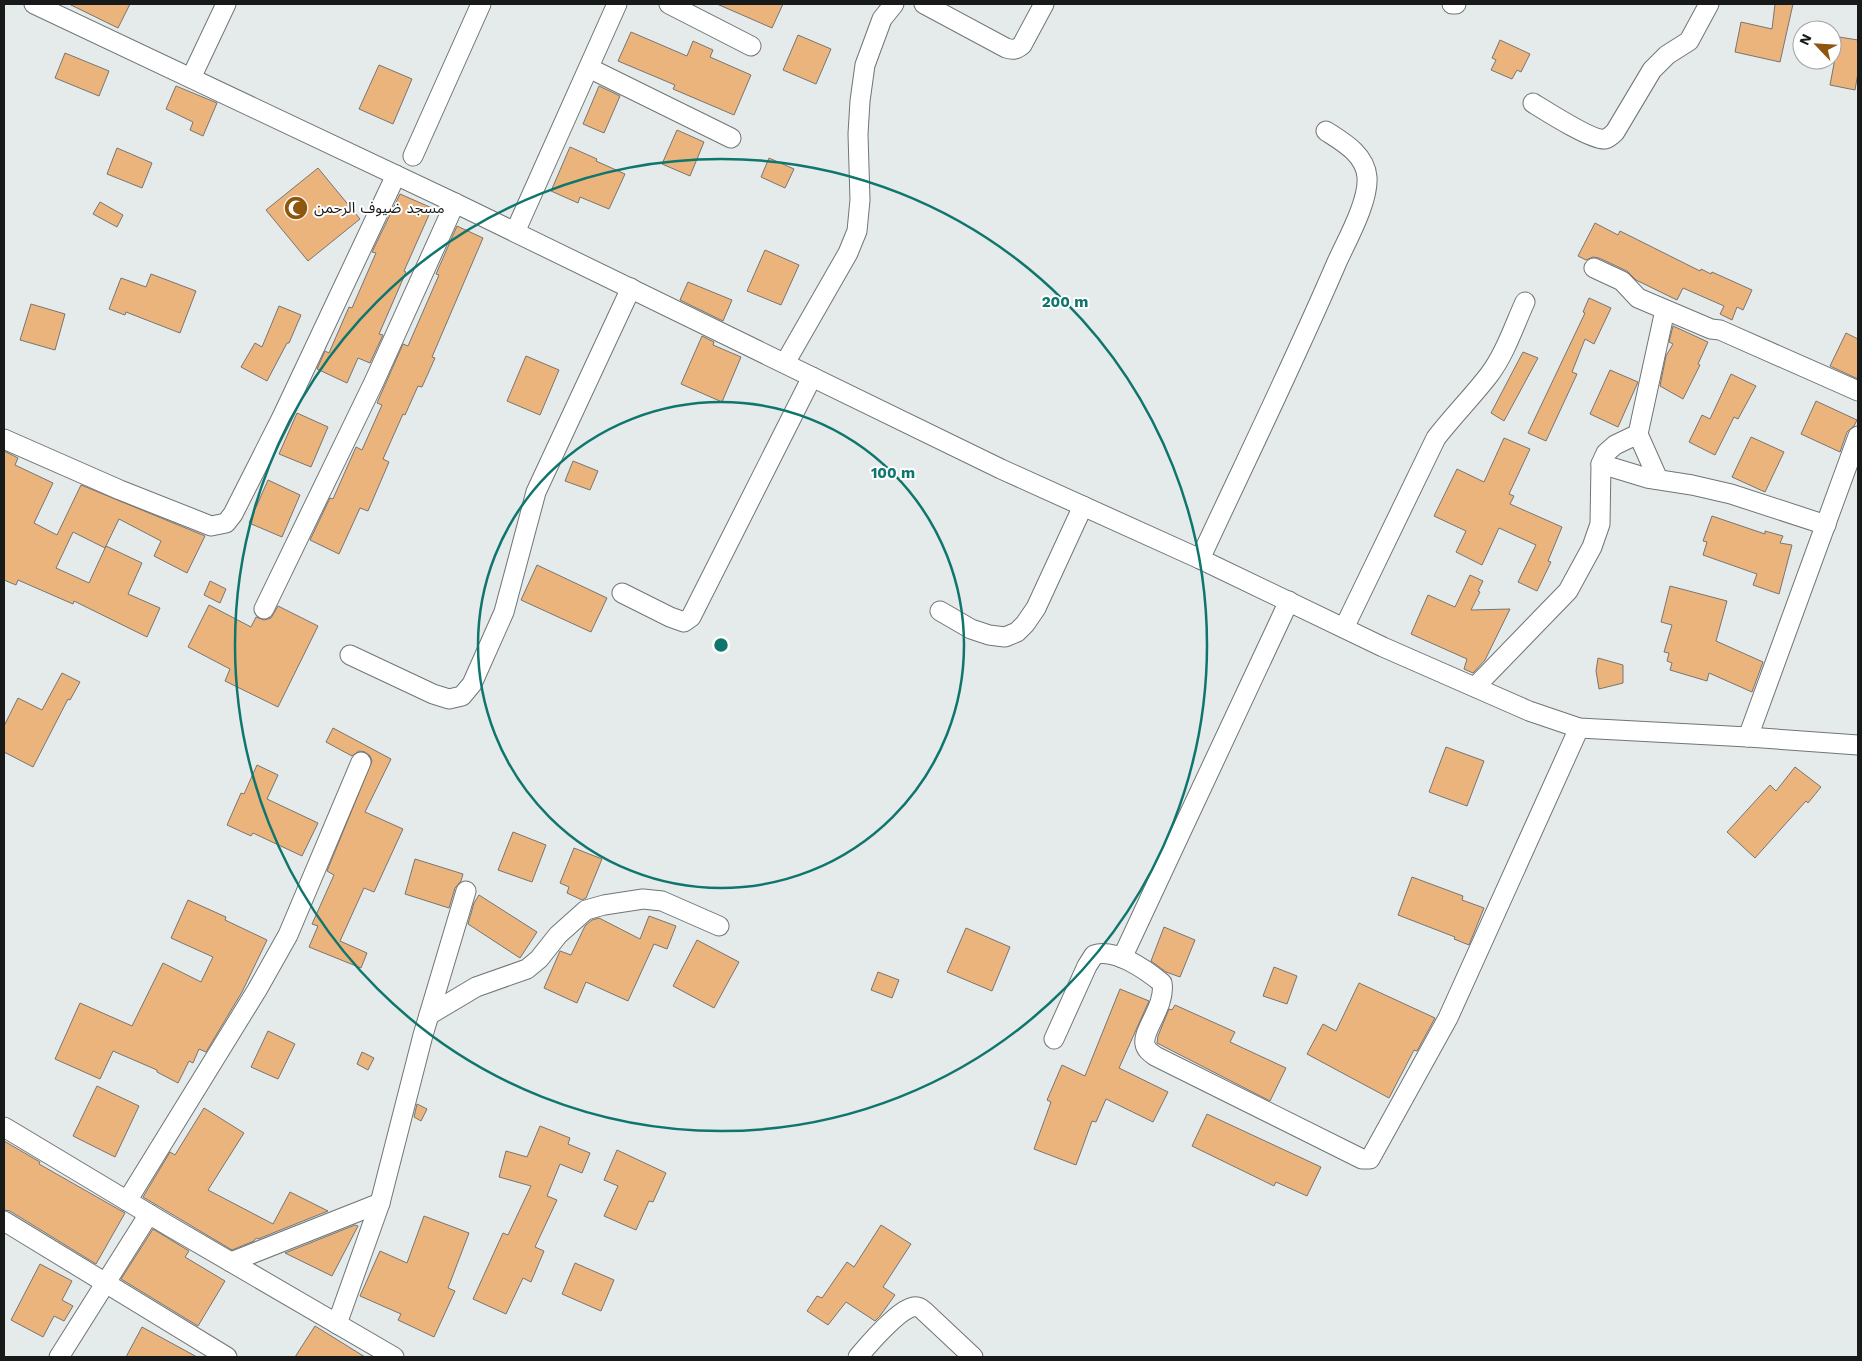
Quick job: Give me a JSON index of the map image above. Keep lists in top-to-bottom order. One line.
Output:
{"places":{"mosque":["مسجد ضيوف الرحمن"]},"north":"top left","rings":["200 m","100 m"]}
